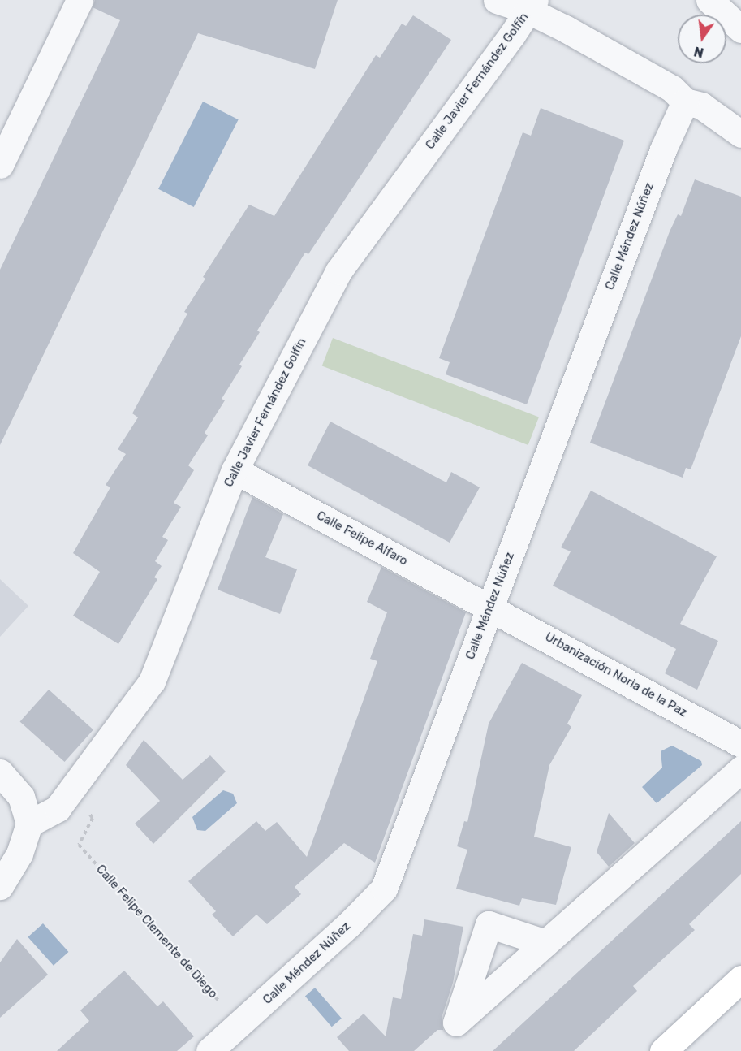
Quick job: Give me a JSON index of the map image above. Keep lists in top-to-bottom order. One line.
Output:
{"streets":{"street":["Calle Javier Fernández Golfín","Calle Méndez Núñez","Calle Felipe Alfaro","Urbanización Noria de la Paz"],"path":["Calle Felipe Clemente de Diego"]},"crossings":[["Calle Javier Fernández Golfín","Calle Felipe Alfaro"],["Calle Méndez Núñez","Calle Felipe Alfaro"],["Calle Méndez Núñez","Urbanización Noria de la Paz"],["Calle Méndez Núñez","Calle Felipe Clemente de Diego"],["Calle Felipe Alfaro","Urbanización Noria de la Paz"]],"north":"bottom"}
